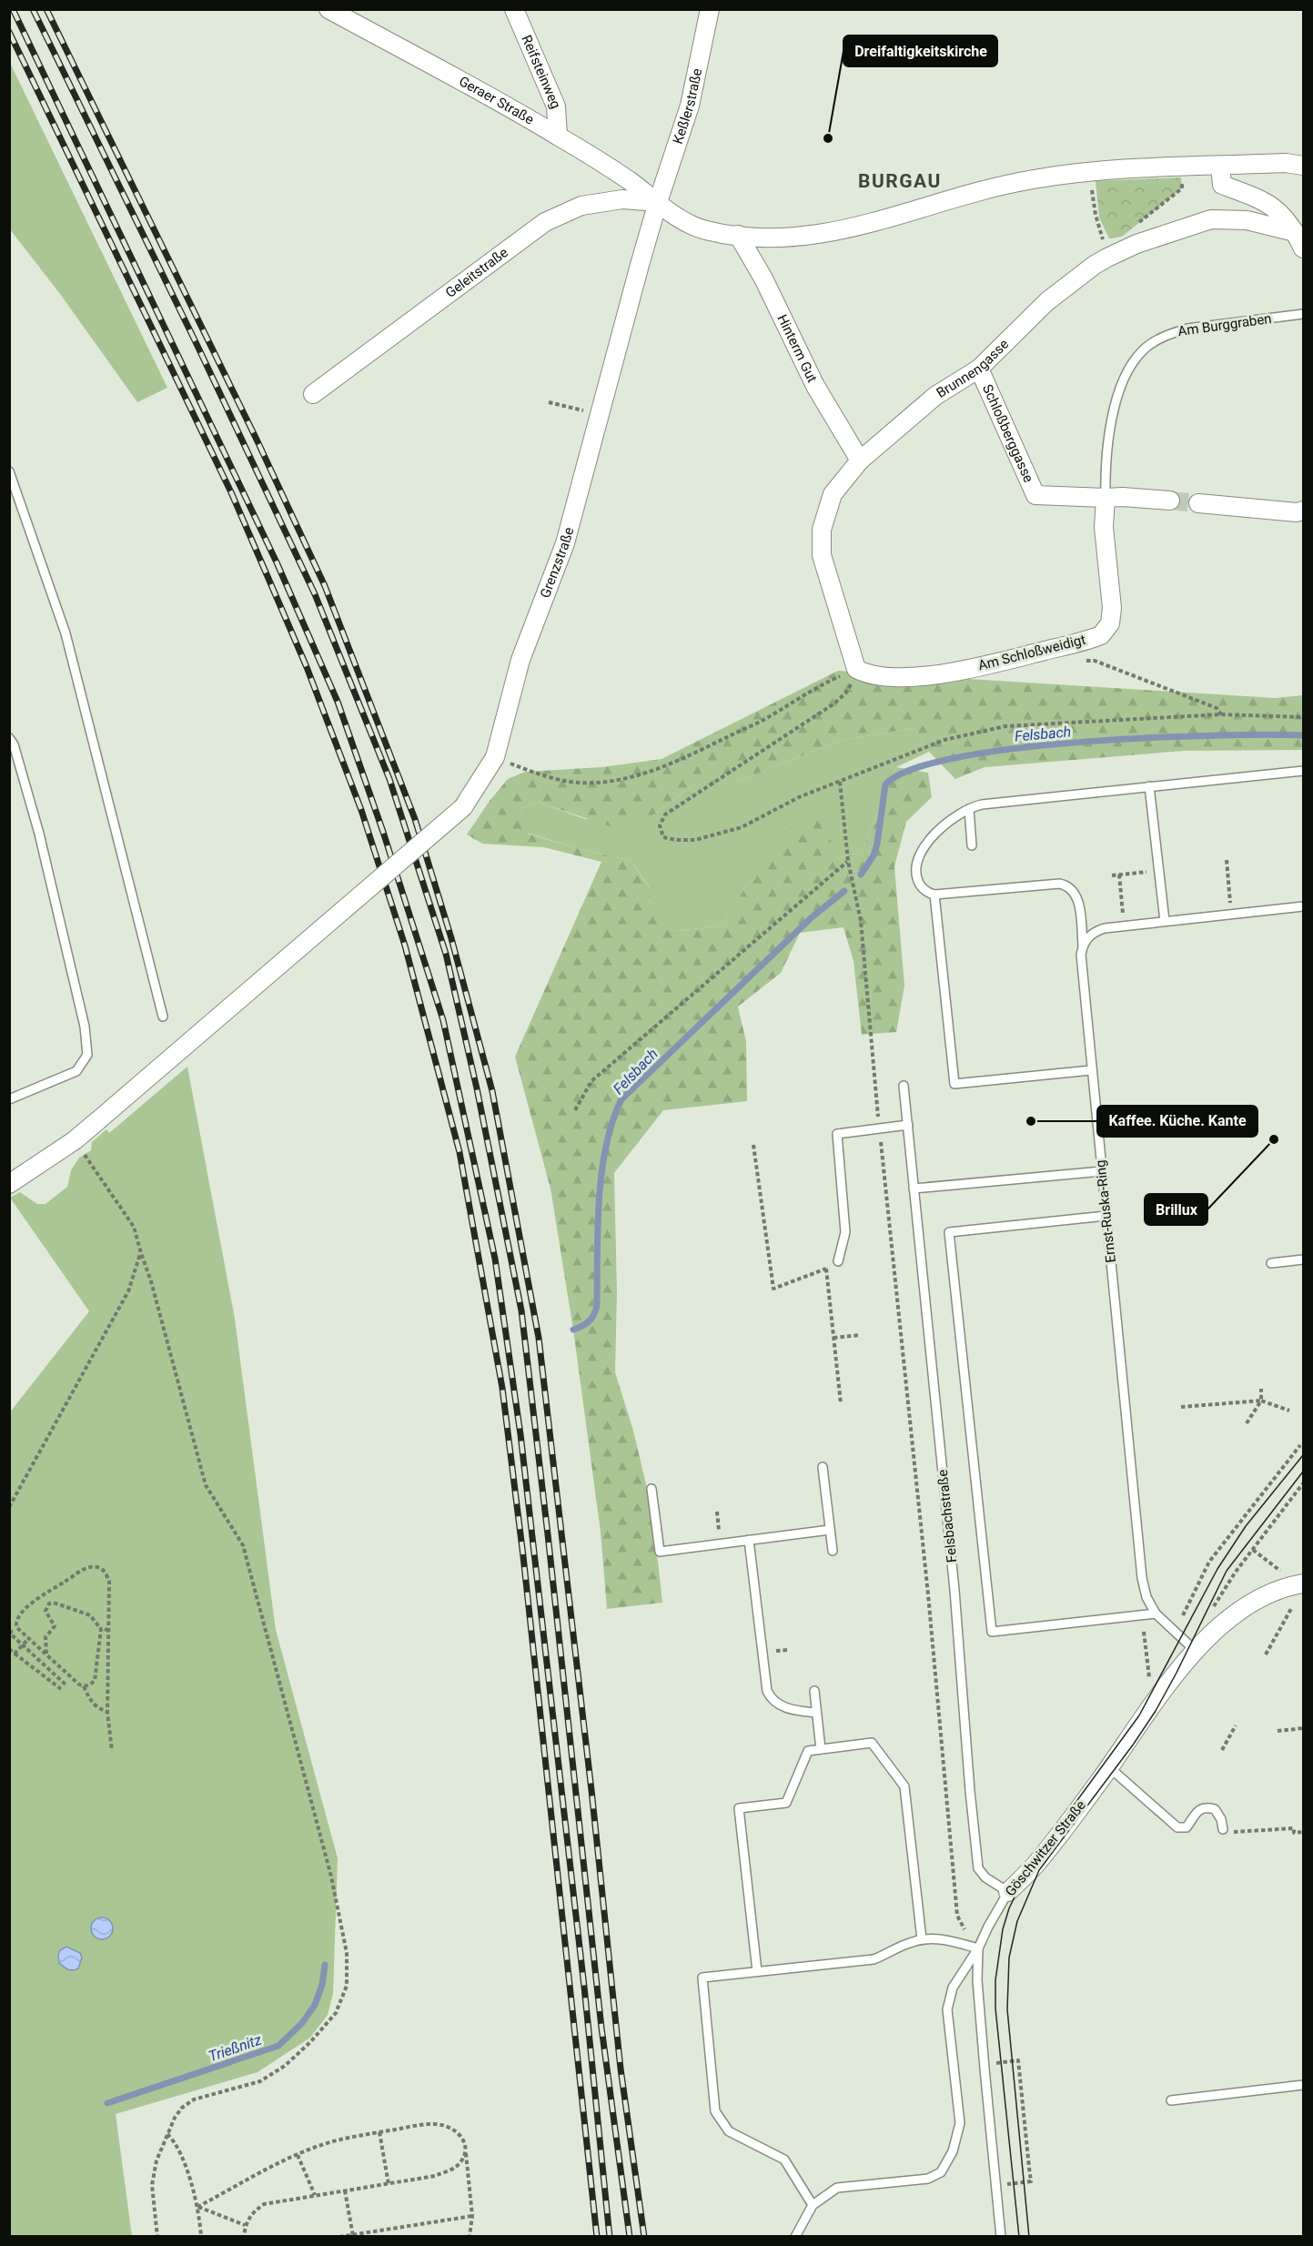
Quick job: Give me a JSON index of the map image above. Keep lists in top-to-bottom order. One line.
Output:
{"streets":{"street":["Reifsteinweg","Geraer Straße","Keßlerstraße","Geleitstraße","Hinterm Gut","Brunnengasse","Schloßberggasse","Grenzstraße","Am Schloßweidigt","Göschwitzer Straße"],"lane":["Am Burggraben","Ernst-Ruska-Ring","Felsbachstraße"]},"crossings":[["Reifsteinweg","Geraer Straße"],["Geraer Straße","Keßlerstraße"],["Geraer Straße","Geleitstraße"],["Geraer Straße","Hinterm Gut"],["Keßlerstraße","Geleitstraße"],["Keßlerstraße","Grenzstraße"],["Am Burggraben","Schloßberggasse"],["Am Burggraben","Am Schloßweidigt"],["Hinterm Gut","Brunnengasse"],["Brunnengasse","Schloßberggasse"],["Brunnengasse","Am Schloßweidigt"],["Schloßberggasse","Am Schloßweidigt"],["Ernst-Ruska-Ring","Göschwitzer Straße"],["Felsbachstraße","Göschwitzer Straße"]],"districts":["BURGAU"],"water":["Felsbach","Trießnitz"],"places":["Dreifaltigkeitskirche","Kaffee. Küche. Kante","Brillux"]}
